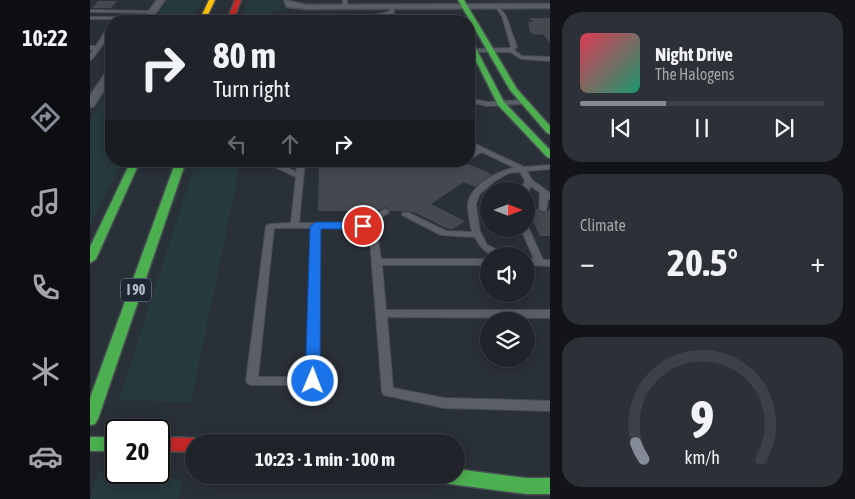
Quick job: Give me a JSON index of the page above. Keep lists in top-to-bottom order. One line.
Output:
{"streets":{"main road":["I 90"]},"north":"right","page":{"tabs":"10:22","turn":["80 m","Turn right"],"song":["Night Drive","The Halogens"],"tile":"Climate","heat":["−","20.5°","+"],"limit":"20","trip":"10:23 · 1 min · 100 m","gauge":["9","km/h"]}}
